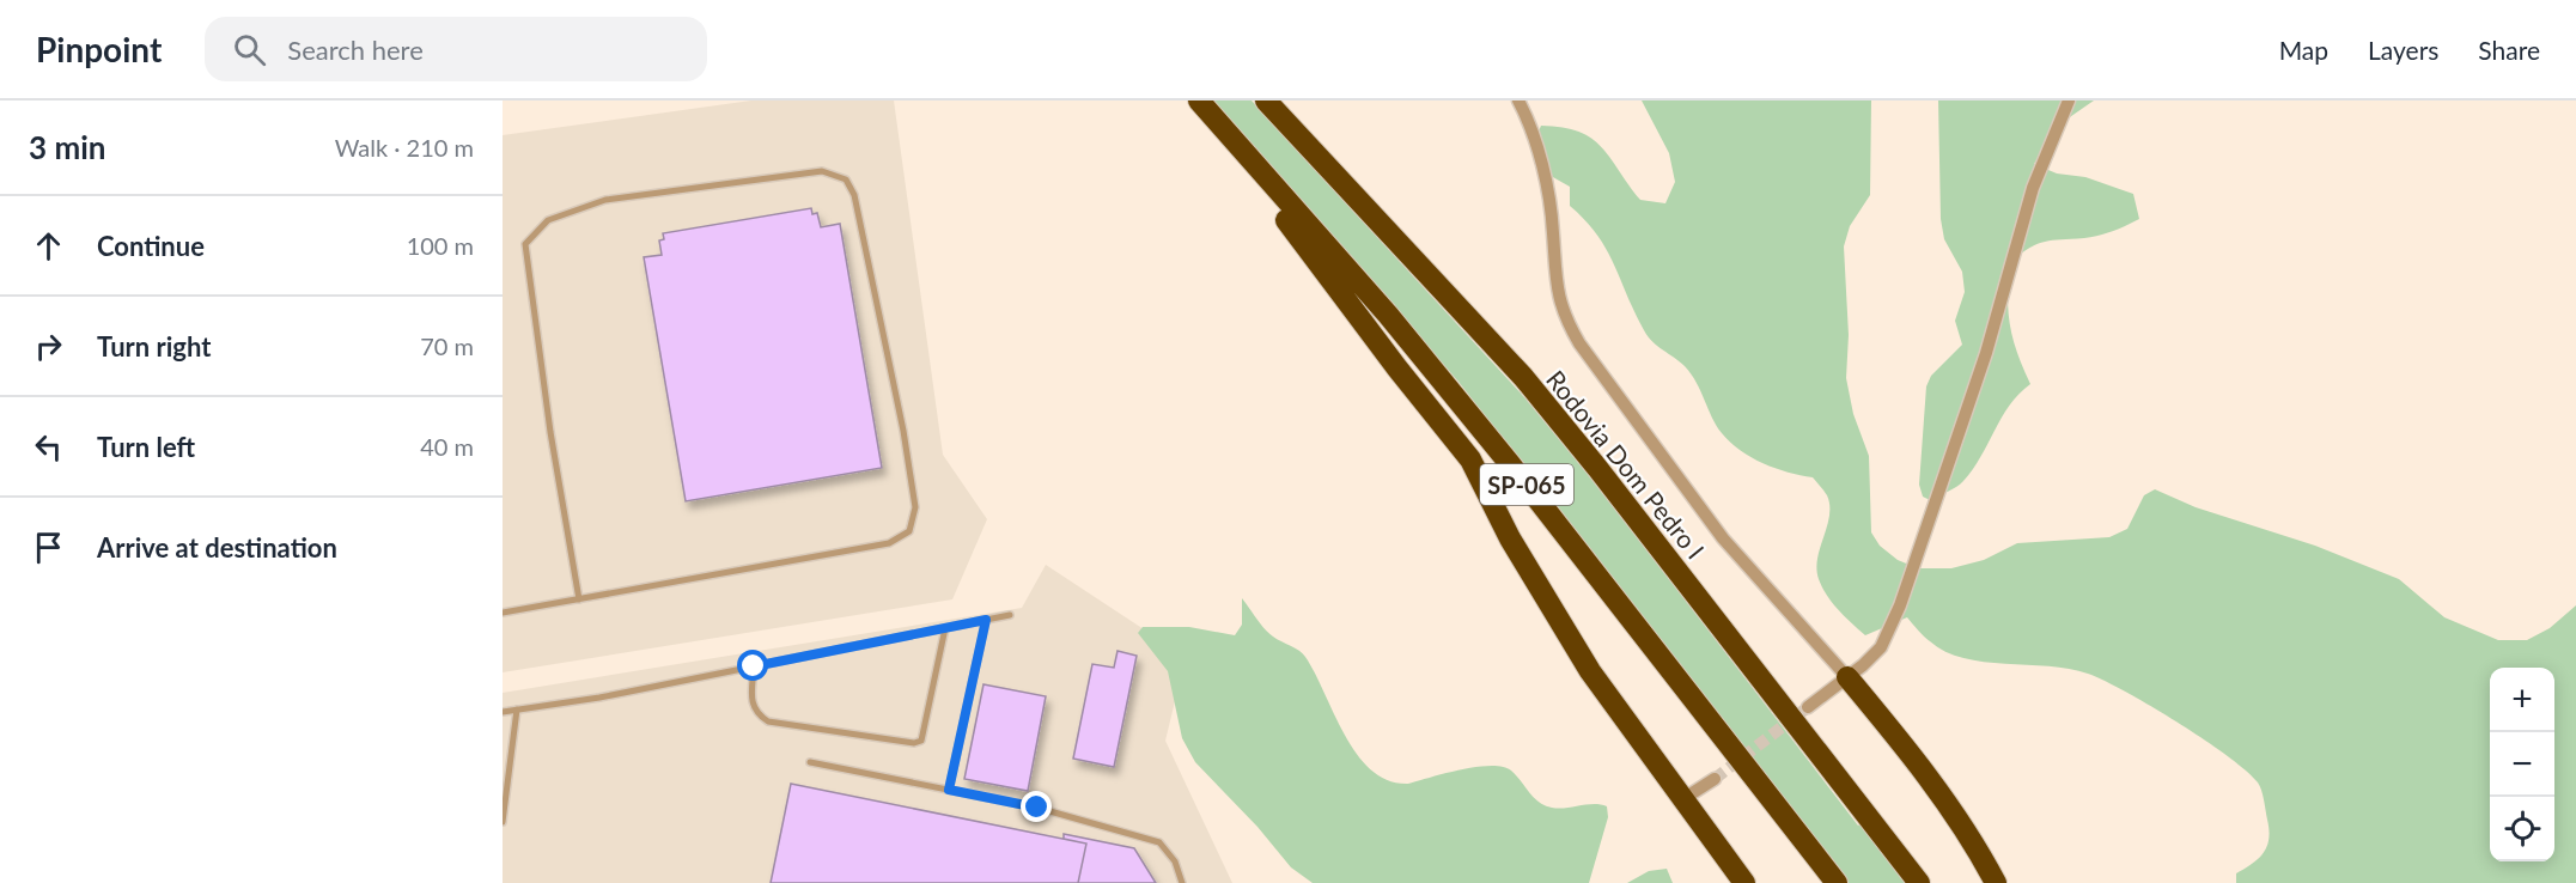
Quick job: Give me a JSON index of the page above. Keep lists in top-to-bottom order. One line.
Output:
{"streets":{"highway":["Rodovia Dom Pedro I","SP-065"]},"page":{"header":"Pinpoint","search":"Search here","nav":["Map","Layers","Share"],"heading":["3 min","Walk · 210 m"],"list":[["Continue","100 m"],["Turn right","70 m"],["Turn left","40 m"],"Arrive at destination"],"map_buttons":["+","−"]}}
